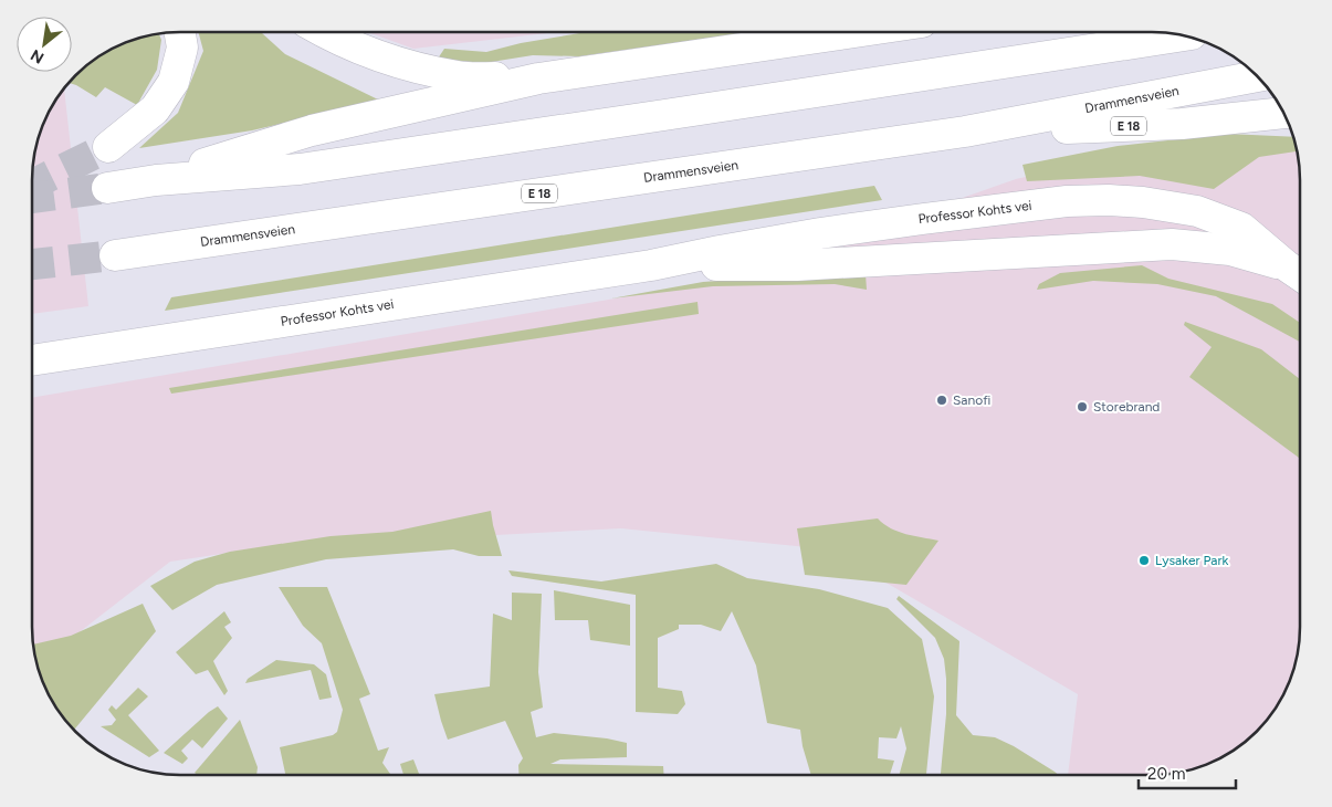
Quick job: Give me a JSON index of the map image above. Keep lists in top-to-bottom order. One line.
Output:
{"streets":{"main road":["Drammensveien","E 18","Professor Kohts vei"]},"crossings":[["Drammensveien","E 18"]],"places":["Sanofi","Storebrand","Lysaker Park"],"scale_bar":"20 m","north":"bottom left"}
